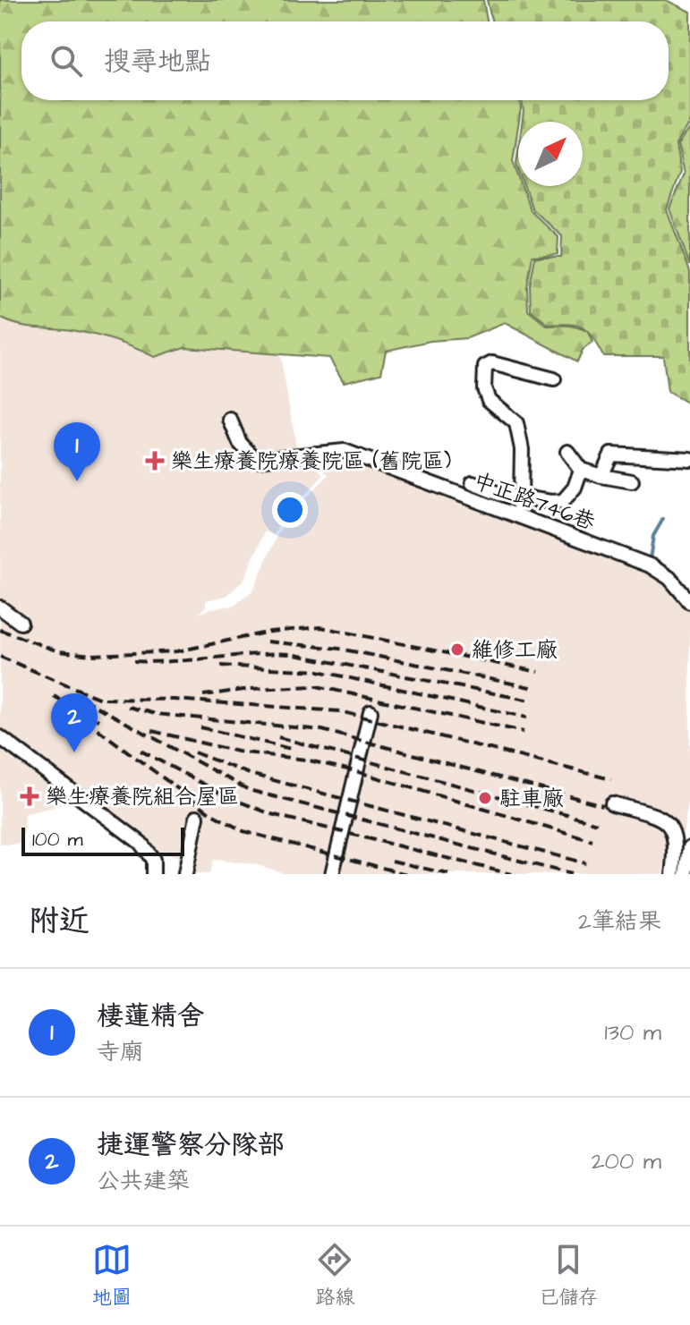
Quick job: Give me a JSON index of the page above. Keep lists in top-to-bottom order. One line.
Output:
{"streets":{"lane":["中正路746巷"]},"places":{"health":["樂生療養院療養院區 (舊院區)","樂生療養院組合屋區"],"other":["維修工廠","駐車廠"]},"scale_bar":"100 m","north":"top right","page":{"search":"搜尋地點","pins":["1","2"],"scale":"100 m","heading":["附近","2筆結果"],"list":[{"mark":"1","name":"棲蓮精舍","note":"寺廟","value":"130 m"},{"mark":"2","name":"捷運警察分隊部","note":"公共建築","value":"200 m"}],"nav":["地圖","路線","已儲存"]}}
